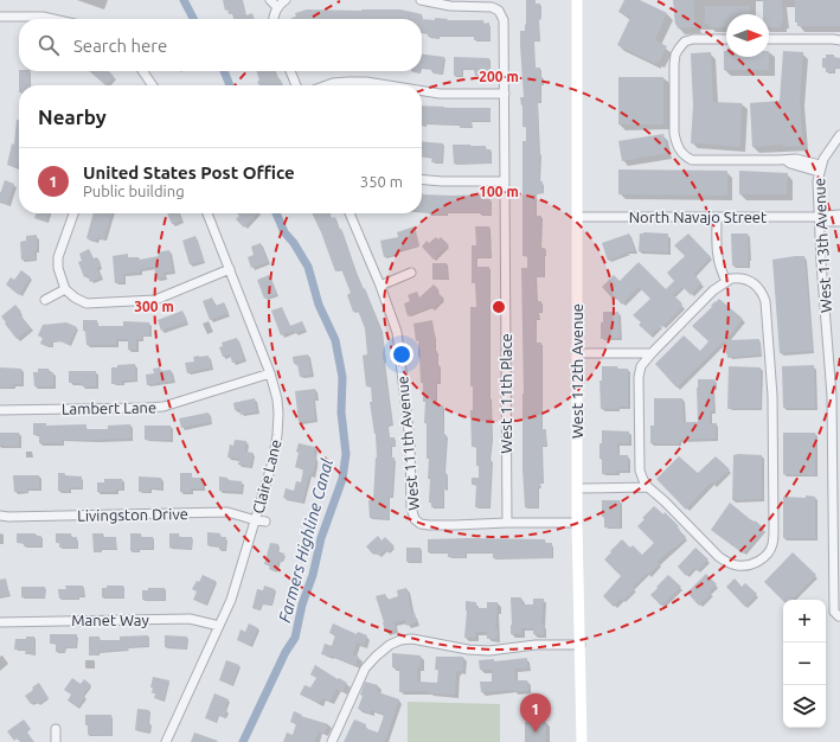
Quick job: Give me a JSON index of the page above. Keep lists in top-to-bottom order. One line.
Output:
{"streets":{"main road":["West 112th Avenue"],"street":["North Navajo Street","West 113th Avenue","West 111th Place","Lambert Lane","West 111th Avenue","Claire Lane","Livingston Drive","Manet Way"]},"crossings":[["North Navajo Street","West 113th Avenue"],["North Navajo Street","West 112th Avenue"],["West 111th Place","West 111th Avenue"],["Lambert Lane","Claire Lane"],["Claire Lane","Livingston Drive"],["Claire Lane","Manet Way"]],"water":["Farmers Highline Canal"],"north":"right","page":{"search":"Search here","heading":"Nearby","list":[{"mark":"1","name":"United States Post Office","note":"Public building","value":"350 m"}],"map_buttons":["+","−"],"pins":"1"},"rings":["200 m","100 m","300 m"]}
